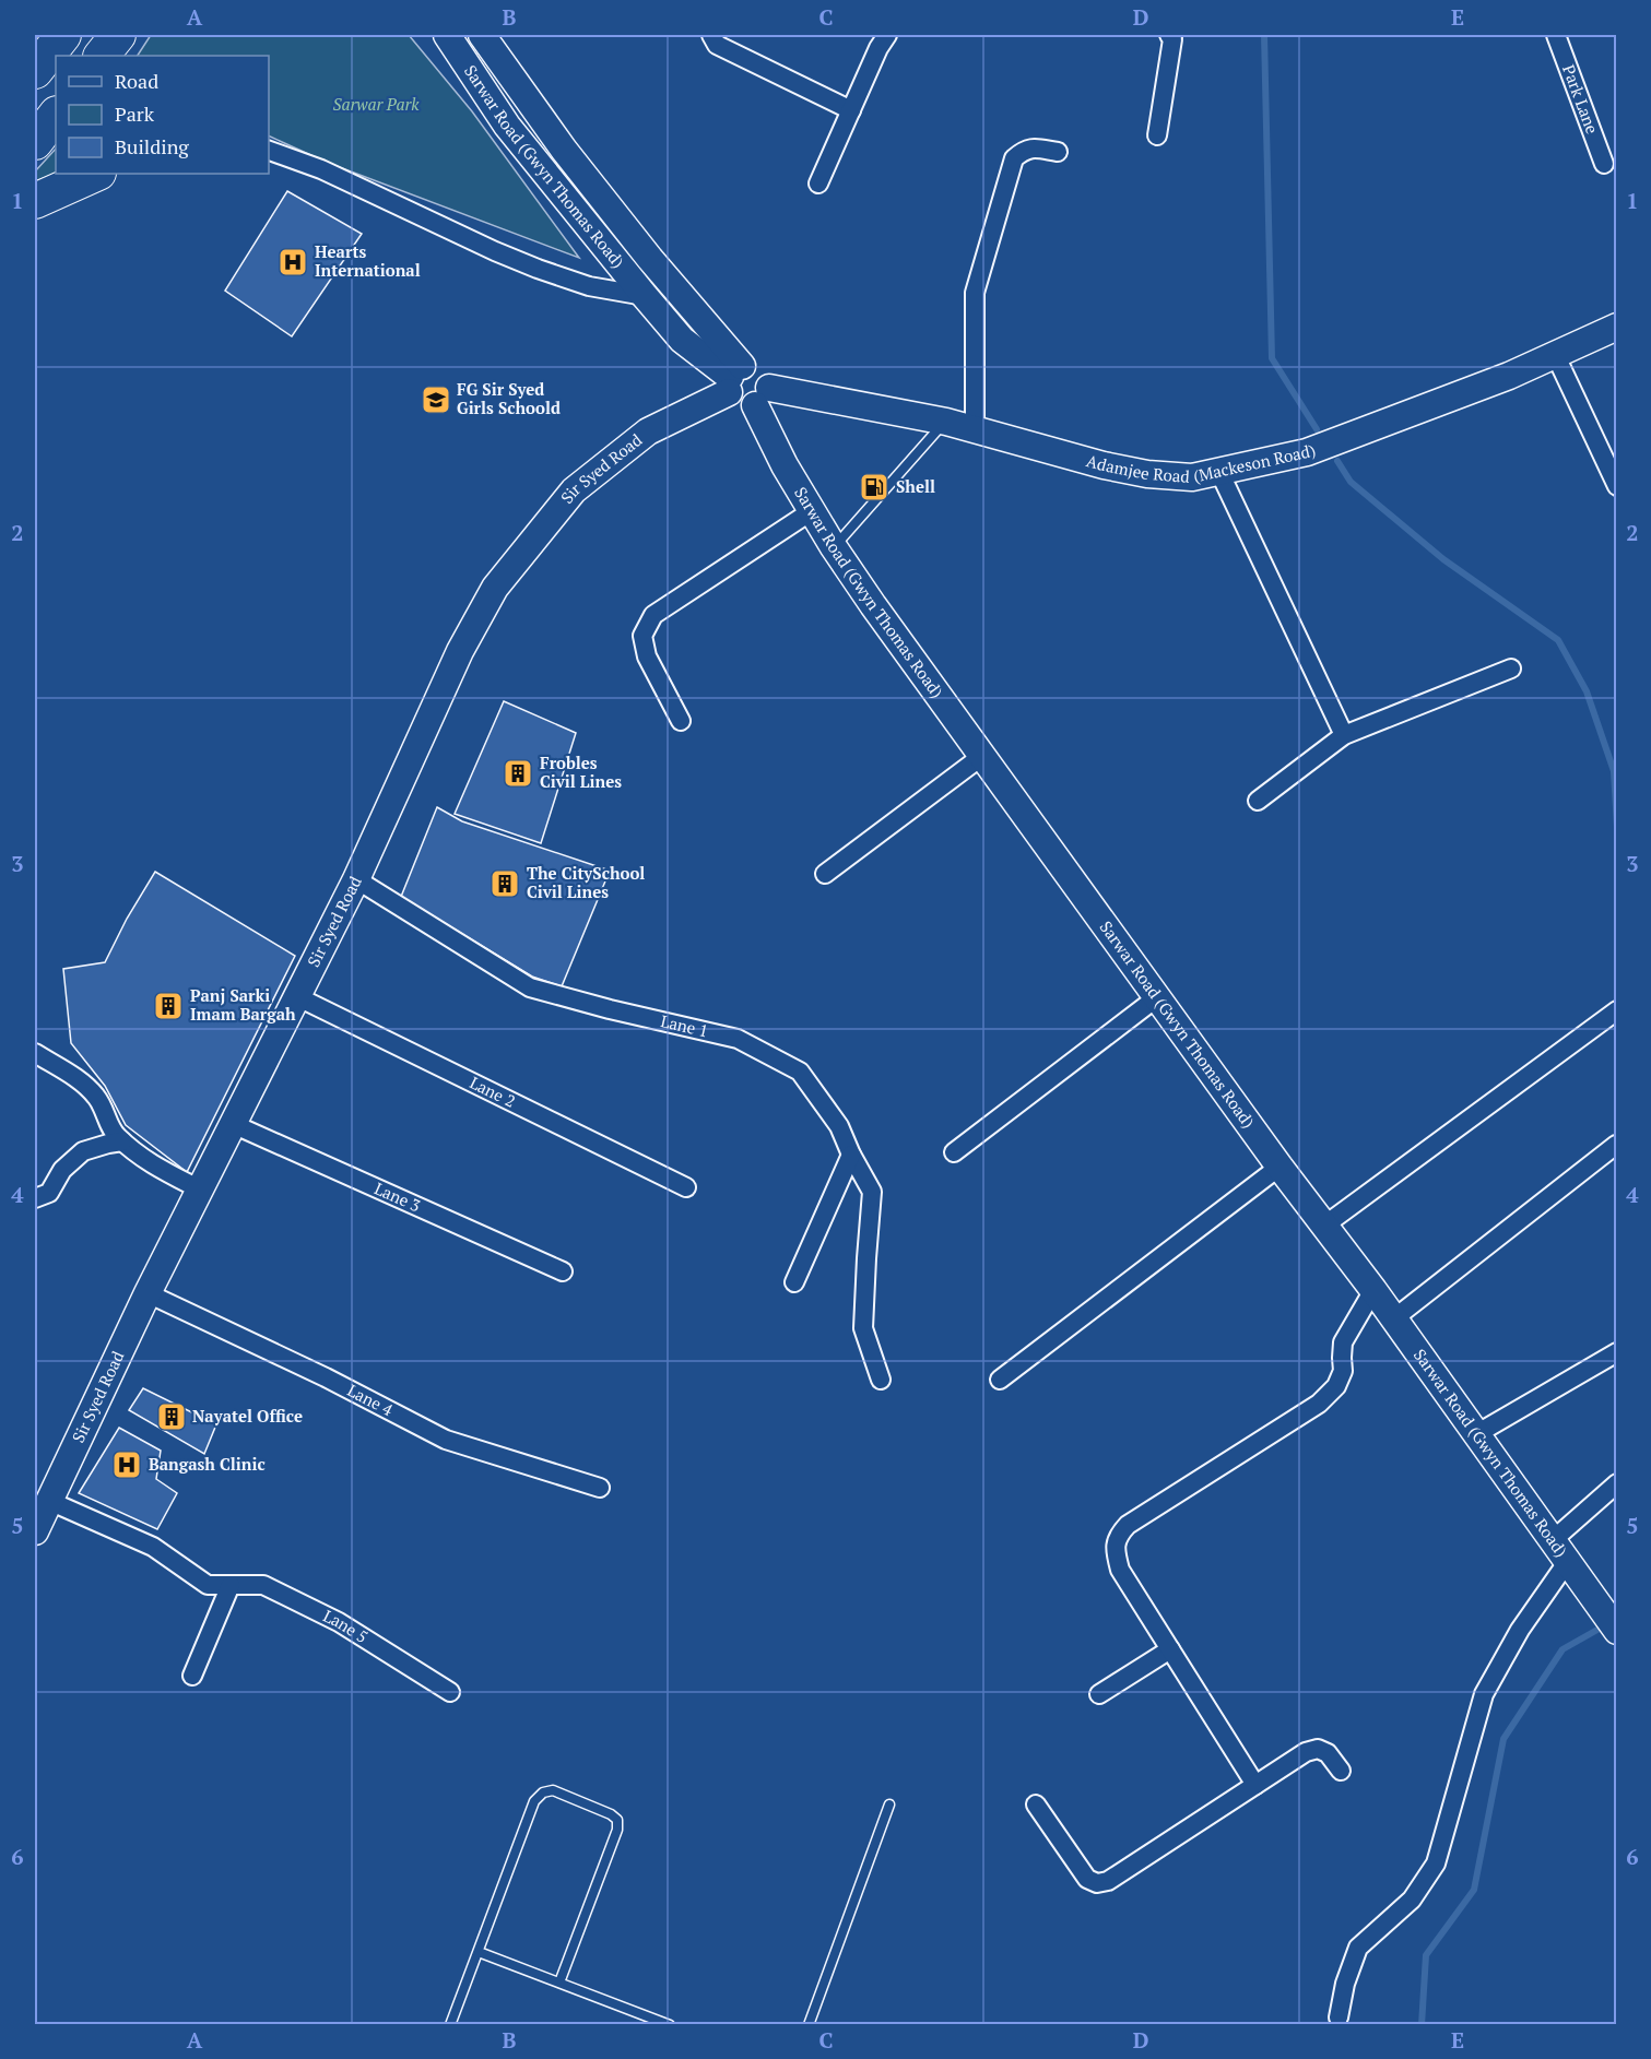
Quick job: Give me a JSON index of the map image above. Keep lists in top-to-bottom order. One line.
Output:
{"streets":{"street":["Park Lane","Sarwar Road (Gwyn Thomas Road)","Adamjee Road (Mackeson Road)","Sir Syed Road","Lane 1","Lane 2","Lane 3","Lane 4","Lane 5"]},"crossings":[["Sarwar Road (Gwyn Thomas Road)","Adamjee Road (Mackeson Road)"],["Sarwar Road (Gwyn Thomas Road)","Sir Syed Road"],["Adamjee Road (Mackeson Road)","Sir Syed Road"],["Sir Syed Road","Lane 1"],["Sir Syed Road","Lane 2"],["Sir Syed Road","Lane 3"],["Sir Syed Road","Lane 4"],["Sir Syed Road","Lane 5"]],"parks":["Sarwar Park"],"places":{"hospital":["Hearts International","Bangash Clinic"],"school or university":["FG Sir Syed Girls Schoold"],"fuel station":["Shell"],"building":["Frobles Civil Lines","The CitySchool Civil Lines","Panj Sarki Imam Bargah","Nayatel Office"]},"legend":["Road","Park","Building"],"grid":{"columns":["A","B","C","D","E"],"rows":["1","2","3","4","5","6"]}}
